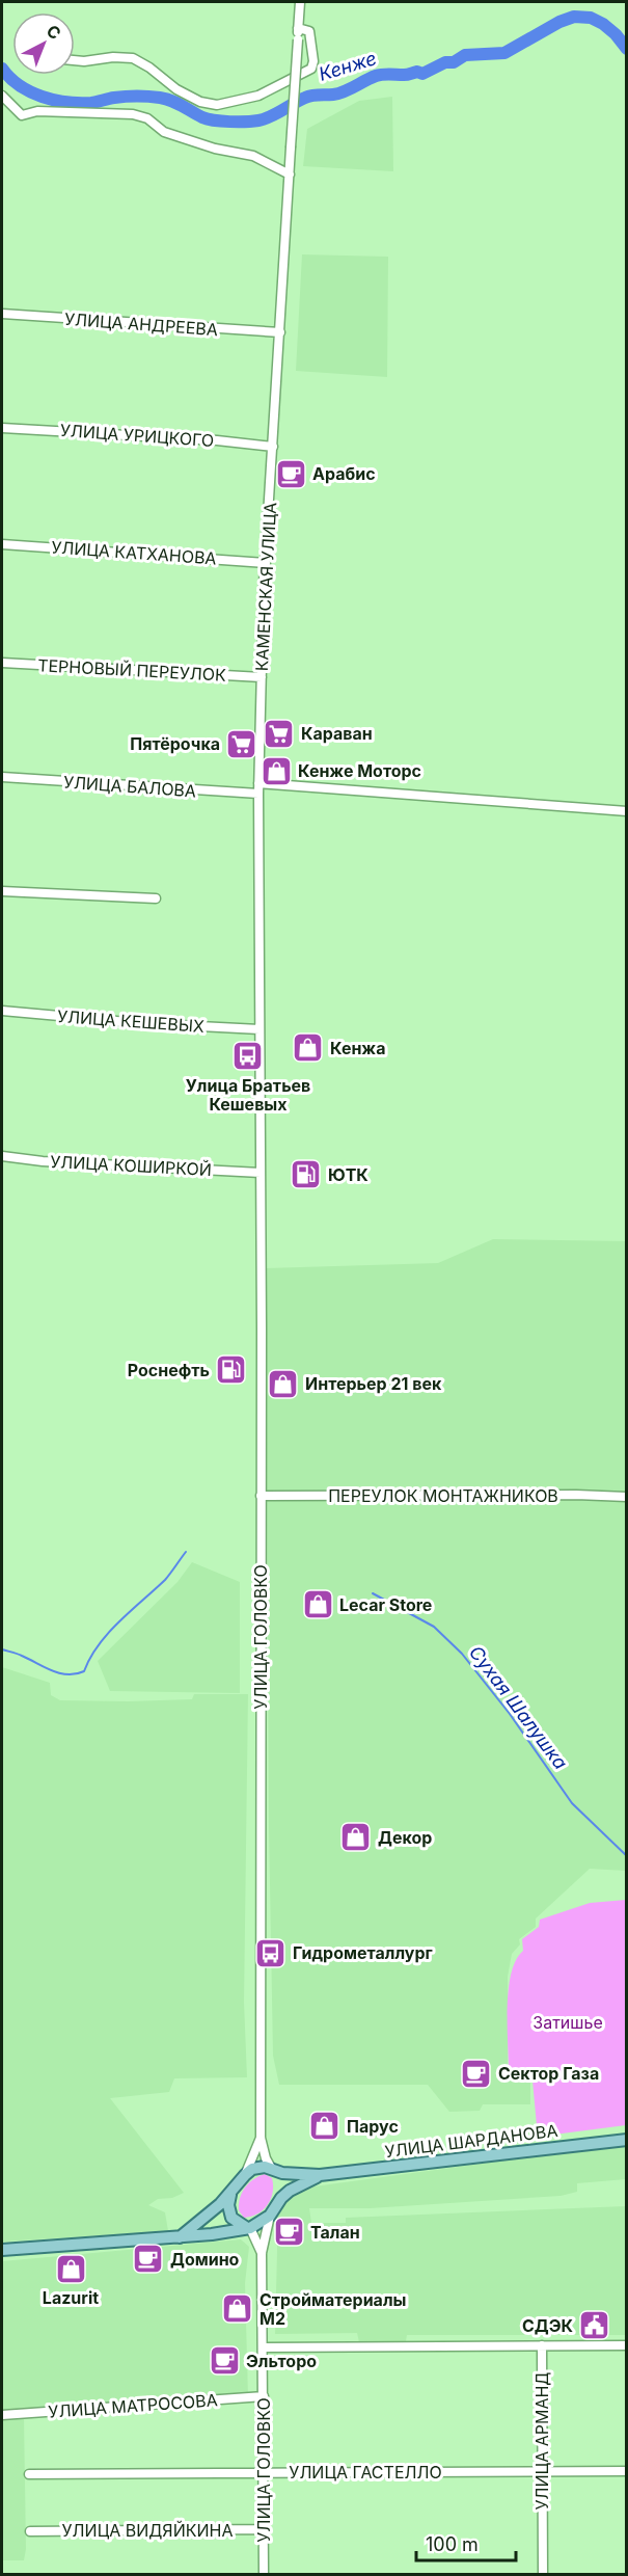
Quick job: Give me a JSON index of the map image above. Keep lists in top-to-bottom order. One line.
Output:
{"streets":{"main road":["УЛИЦА ШАРДАНОВА"],"street":["УЛИЦА АНДРЕЕВА","УЛИЦА УРИЦКОГО","УЛИЦА КАТХАНОВА","КАМЕНСКАЯ УЛИЦА","ТЕРНОВЫЙ ПЕРЕУЛОК","УЛИЦА БАЛОВА","УЛИЦА КЕШЕВЫХ","УЛИЦА КОШИРКОЙ","ПЕРЕУЛОК МОНТАЖНИКОВ","УЛИЦА ГОЛОВКО","УЛИЦА МАТРОСОВА","УЛИЦА АРМАНД","УЛИЦА ГАСТЕЛЛО","УЛИЦА ВИДЯЙКИНА"]},"crossings":[["УЛИЦА АНДРЕЕВА","КАМЕНСКАЯ УЛИЦА"],["УЛИЦА УРИЦКОГО","КАМЕНСКАЯ УЛИЦА"],["УЛИЦА КАТХАНОВА","КАМЕНСКАЯ УЛИЦА"],["КАМЕНСКАЯ УЛИЦА","ТЕРНОВЫЙ ПЕРЕУЛОК"],["КАМЕНСКАЯ УЛИЦА","УЛИЦА БАЛОВА"],["КАМЕНСКАЯ УЛИЦА","УЛИЦА КЕШЕВЫХ"],["КАМЕНСКАЯ УЛИЦА","УЛИЦА ГОЛОВКО"],["УЛИЦА КОШИРКОЙ","УЛИЦА ГОЛОВКО"],["ПЕРЕУЛОК МОНТАЖНИКОВ","УЛИЦА ГОЛОВКО"],["УЛИЦА ГОЛОВКО","УЛИЦА МАТРОСОВА"],["УЛИЦА ГОЛОВКО","УЛИЦА ГАСТЕЛЛО"],["УЛИЦА ГОЛОВКО","УЛИЦА ВИДЯЙКИНА"],["УЛИЦА АРМАНД","УЛИЦА ГАСТЕЛЛО"]],"water":["Кенже","Сухая Шалушка"],"parks":["Затишье"],"places":{"cafe":["Арабис","Сектор Газа","Талан","Домино","Эльторо"],"supermarket":["Караван","Пятёрочка"],"shop":["Кенже Моторс","Кенжа","Интерьер 21 век","Lecar Store","Декор","Парус","Lazurit","Стройматериалы М2"],"bus stop":["Улица Братьев Кешевых","Гидрометаллург"],"fuel station":["ЮТК","Роснефть"],"public building":["СДЭК"]},"scale_bar":"100 m","north":"top right"}
